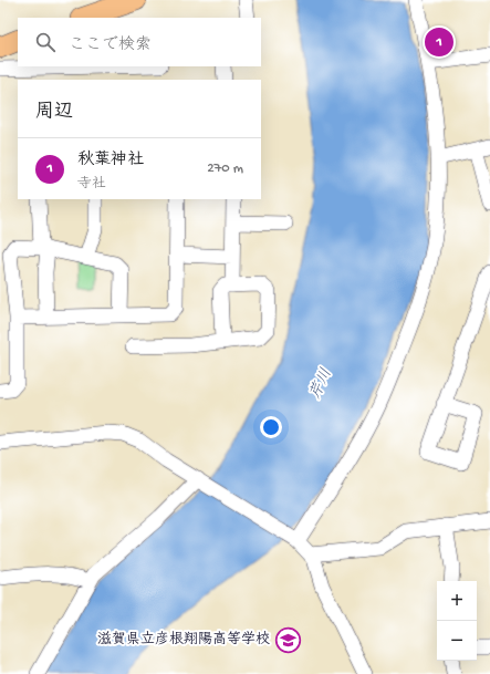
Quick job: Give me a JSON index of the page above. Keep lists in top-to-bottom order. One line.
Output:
{"water":["芹川"],"places":{"school or university":["滋賀県立彦根翔陽高等学校"]},"page":{"search":"ここで検索","pins":"1","heading":"周辺","list":[{"mark":"1","name":"秋葉神社","note":"寺社","value":"270 m"}],"map_buttons":["+","−"]}}
